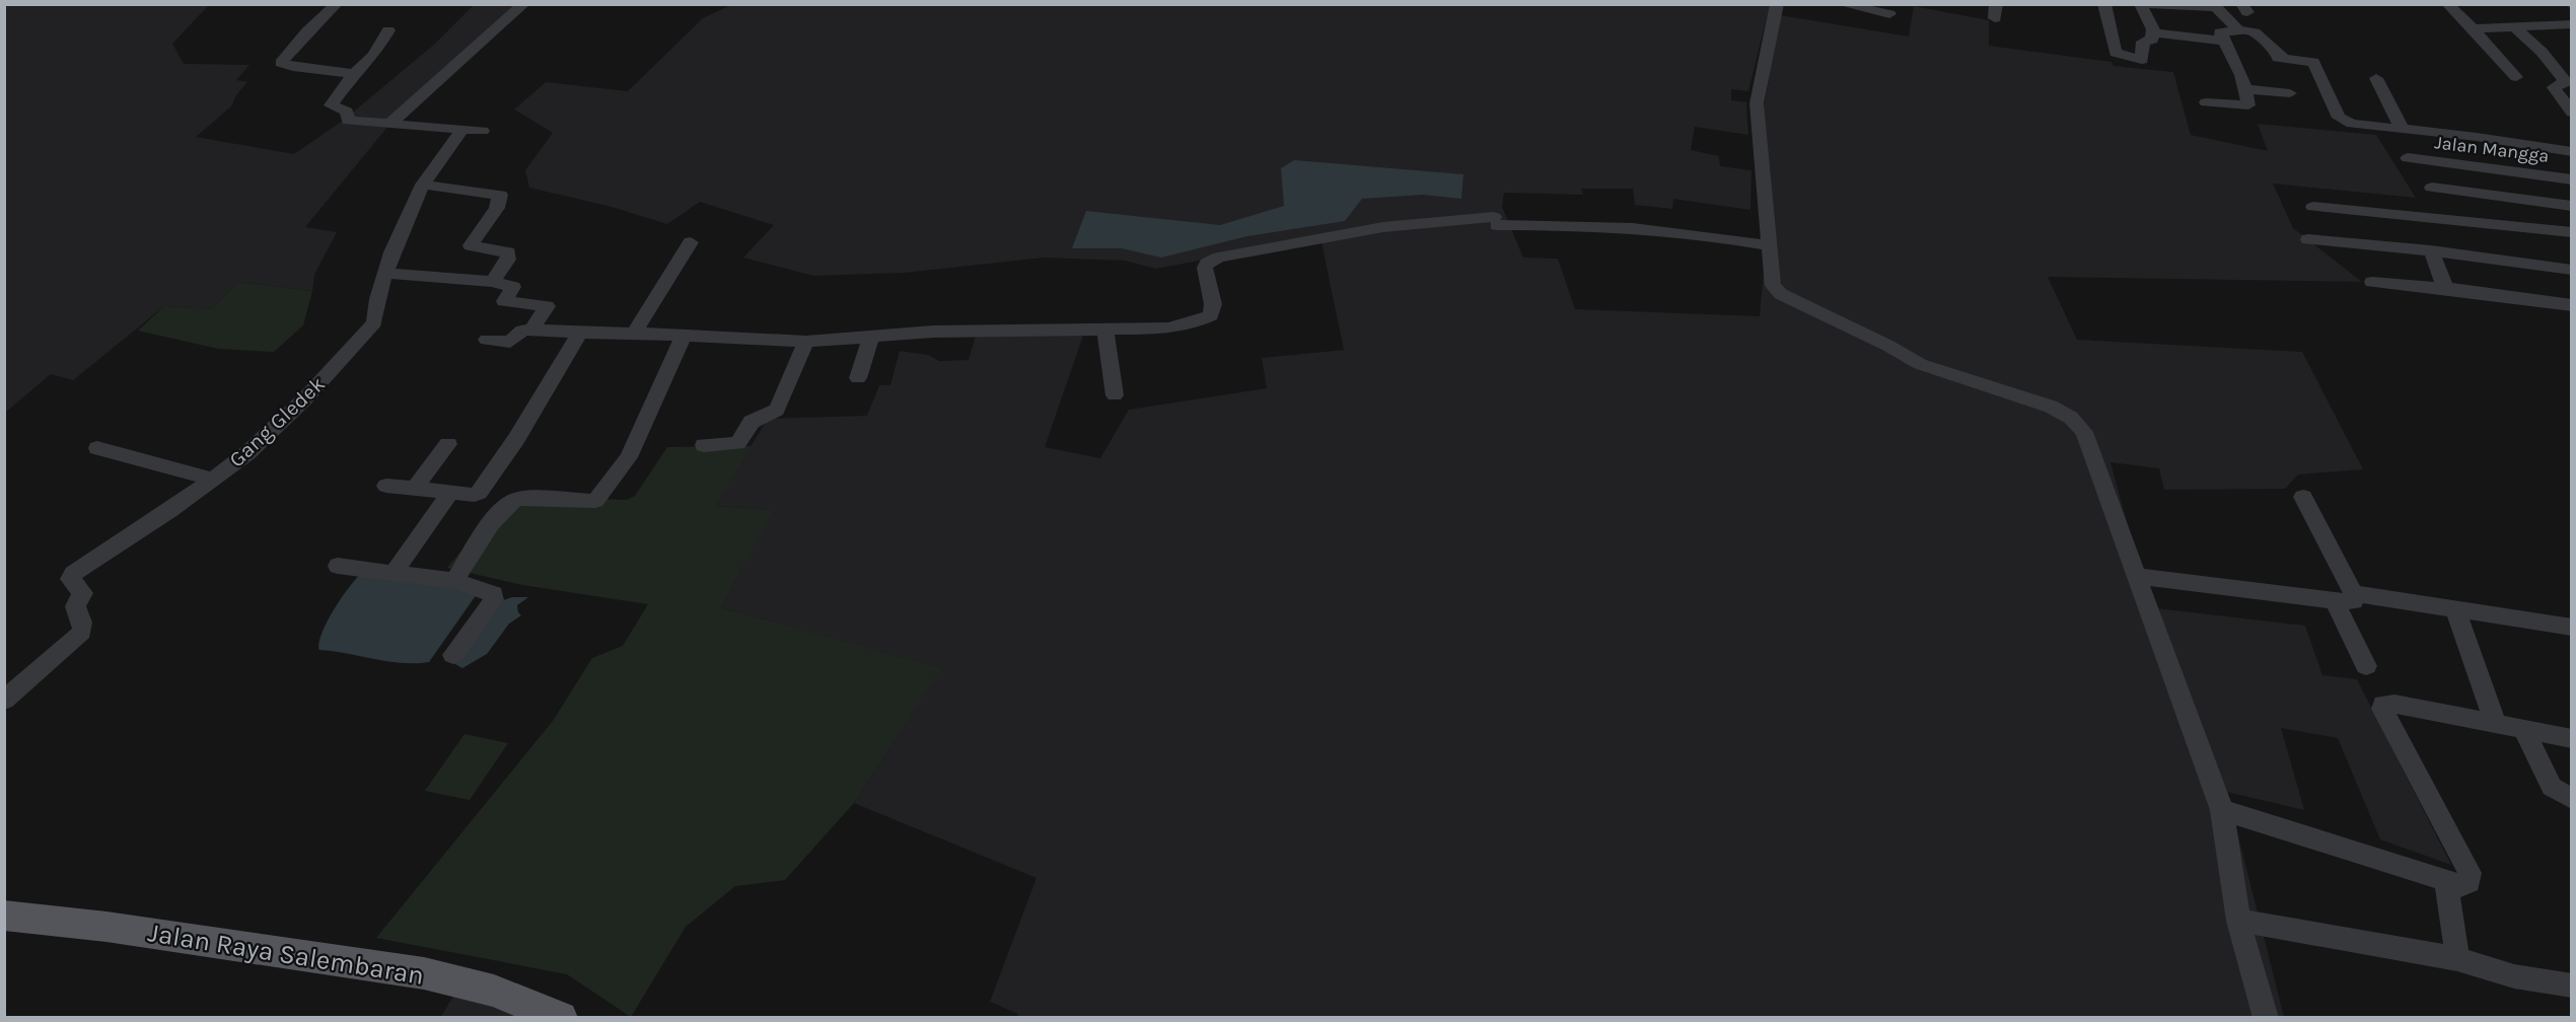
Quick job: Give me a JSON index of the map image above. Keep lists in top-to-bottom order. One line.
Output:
{"streets":{"main road":["Jalan Raya Salembaran"],"street":["Jalan Mangga","Gang Gledek"]}}
